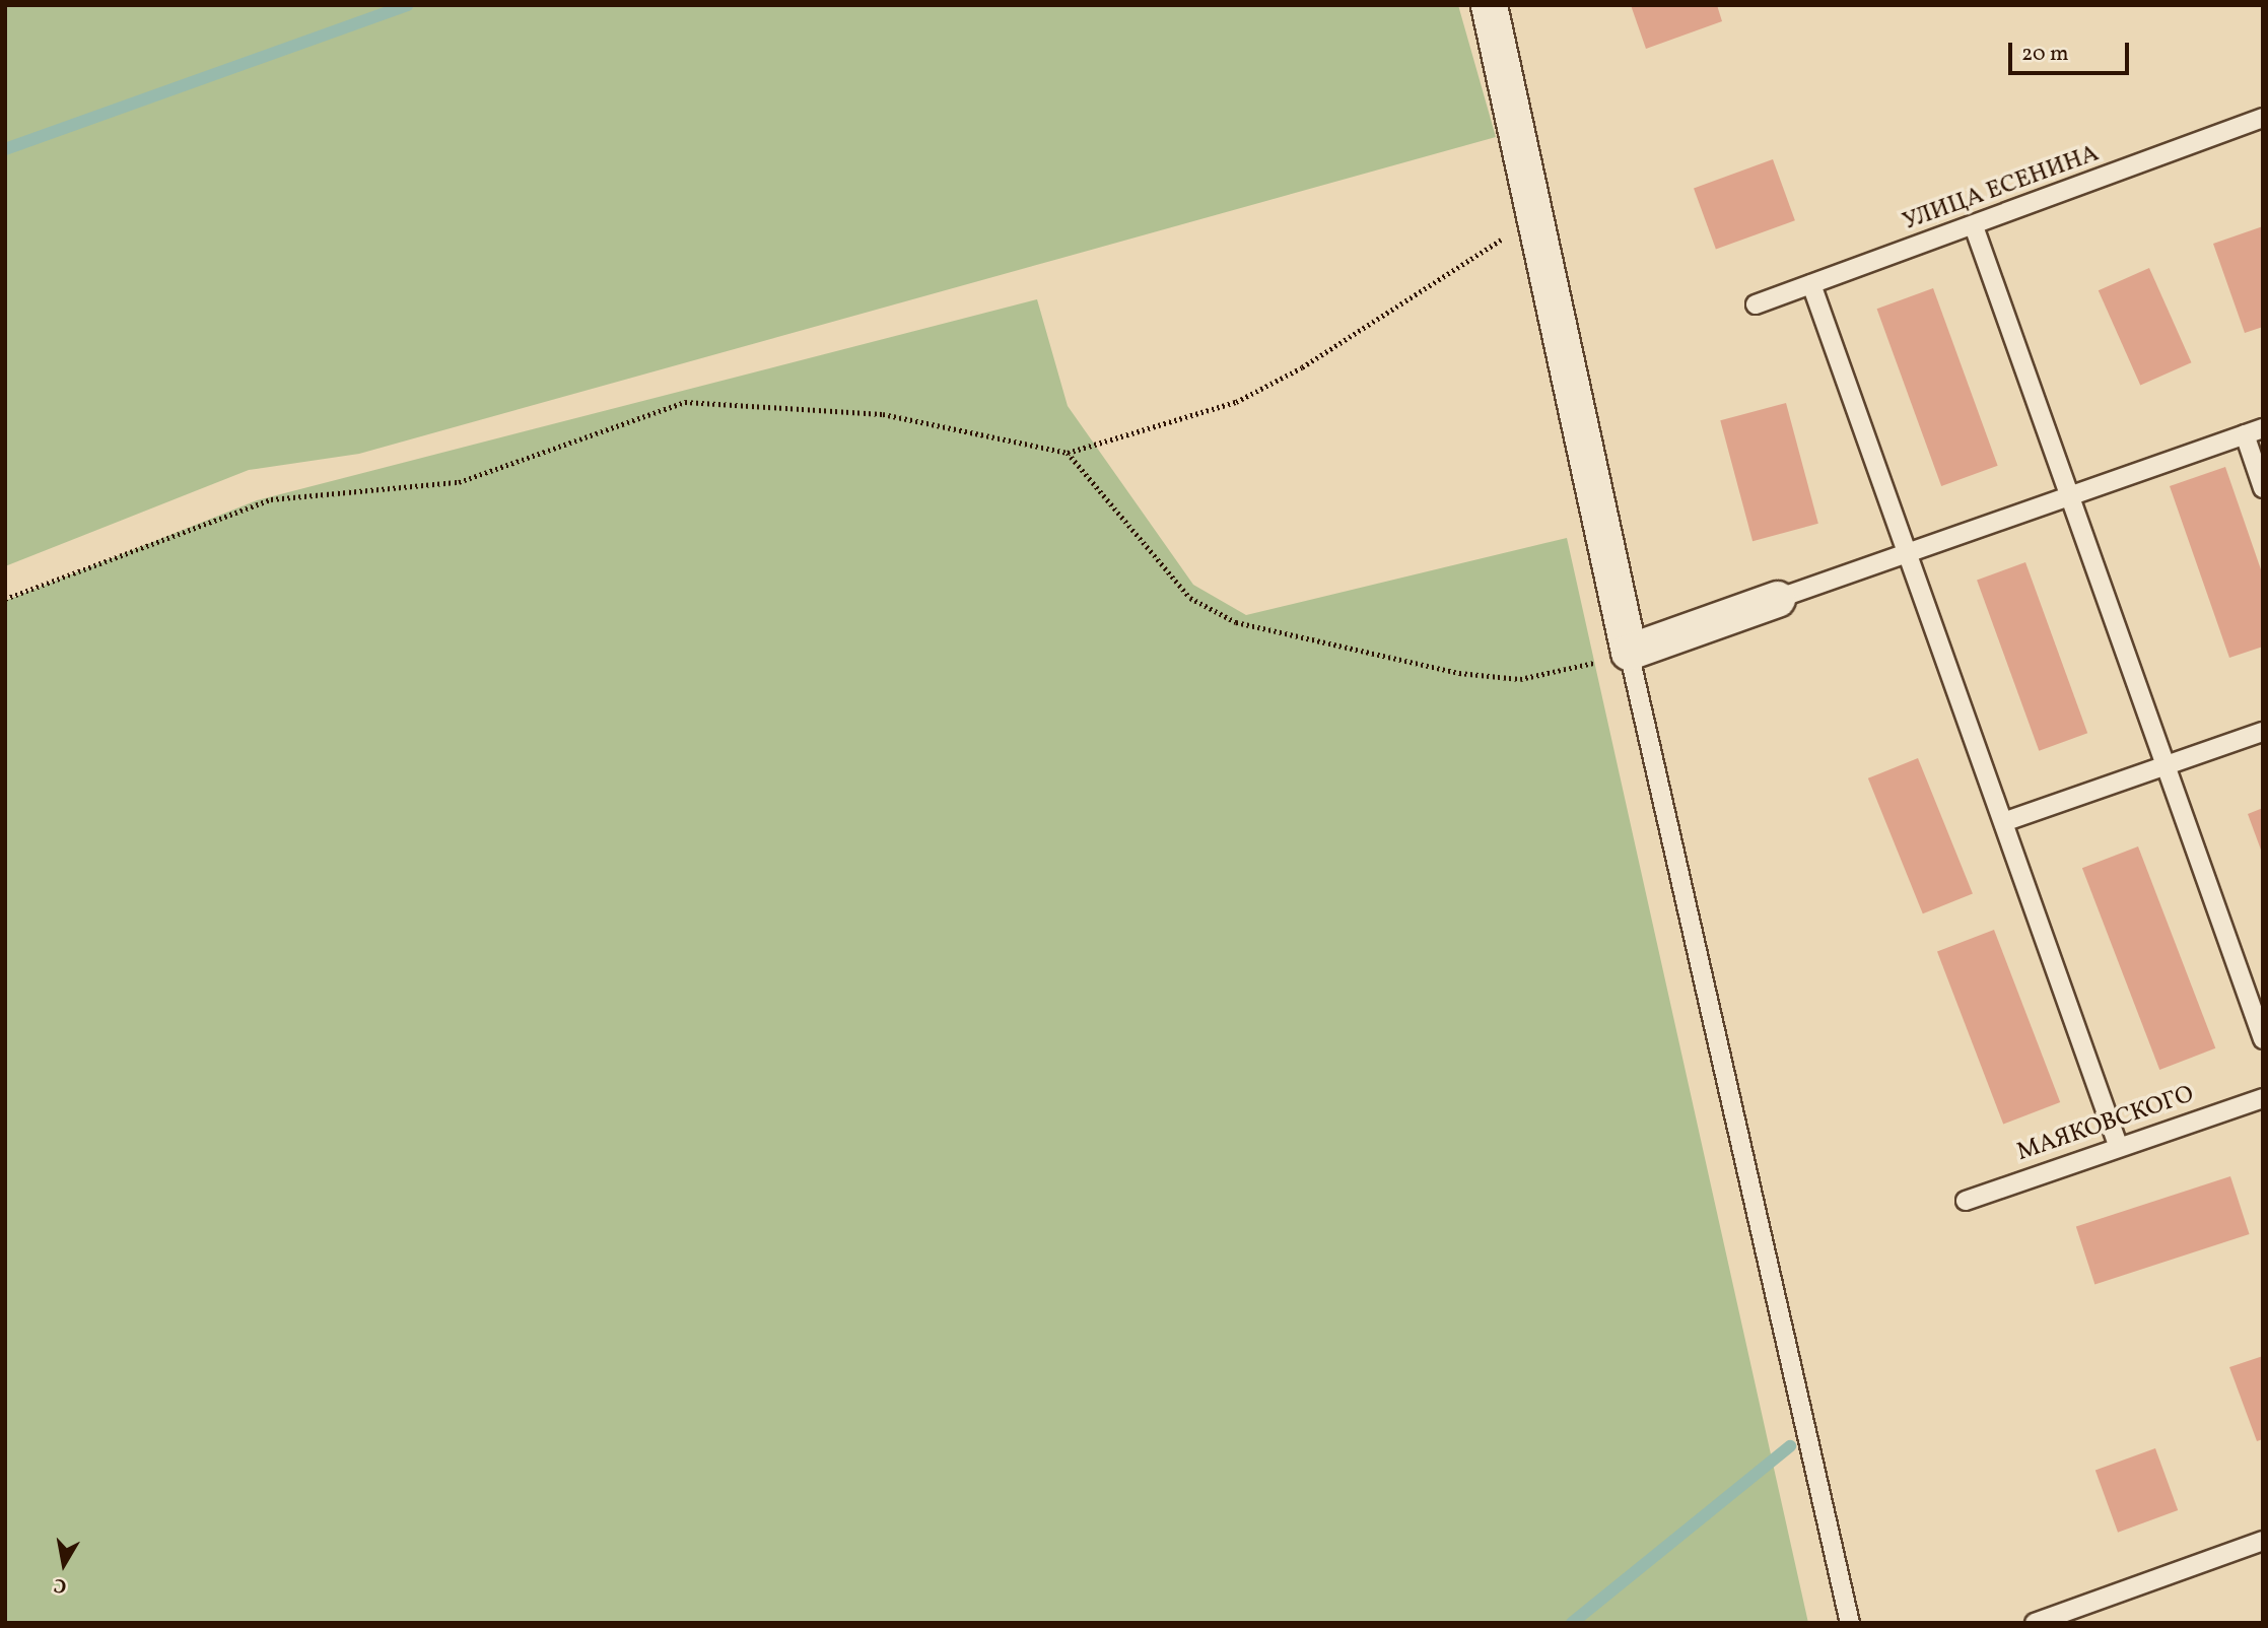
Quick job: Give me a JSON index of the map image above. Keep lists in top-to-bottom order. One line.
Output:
{"streets":{"lane":["УЛИЦА ЕСЕНИНА","МАЯКОВСКОГО"]},"scale_bar":"20 m","north":"bottom"}
